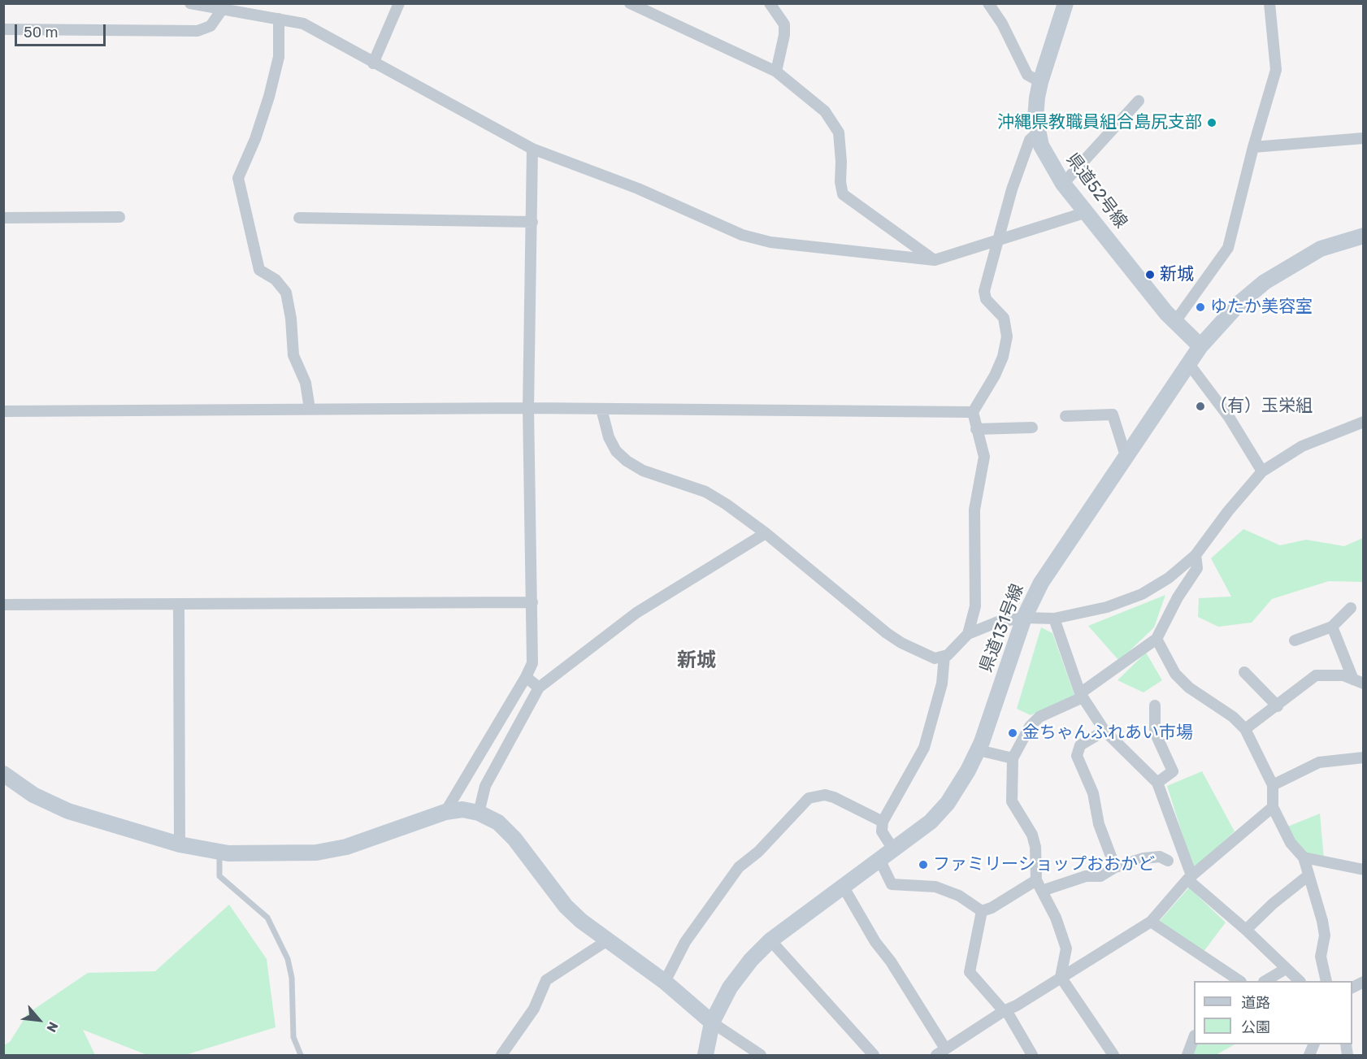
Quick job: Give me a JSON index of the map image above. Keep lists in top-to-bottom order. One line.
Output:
{"streets":{"main road":["県道52号線","県道131号線"]},"crossings":[["県道52号線","県道131号線"]],"districts":["新城"],"places":["沖縄県教職員組合島尻支部","新城","ゆたか美容室","（有）玉栄組","金ちゃんふれあい市場","ファミリーショップおおかど"],"legend":["道路","公園"],"scale_bar":"50 m","north":"bottom right"}
